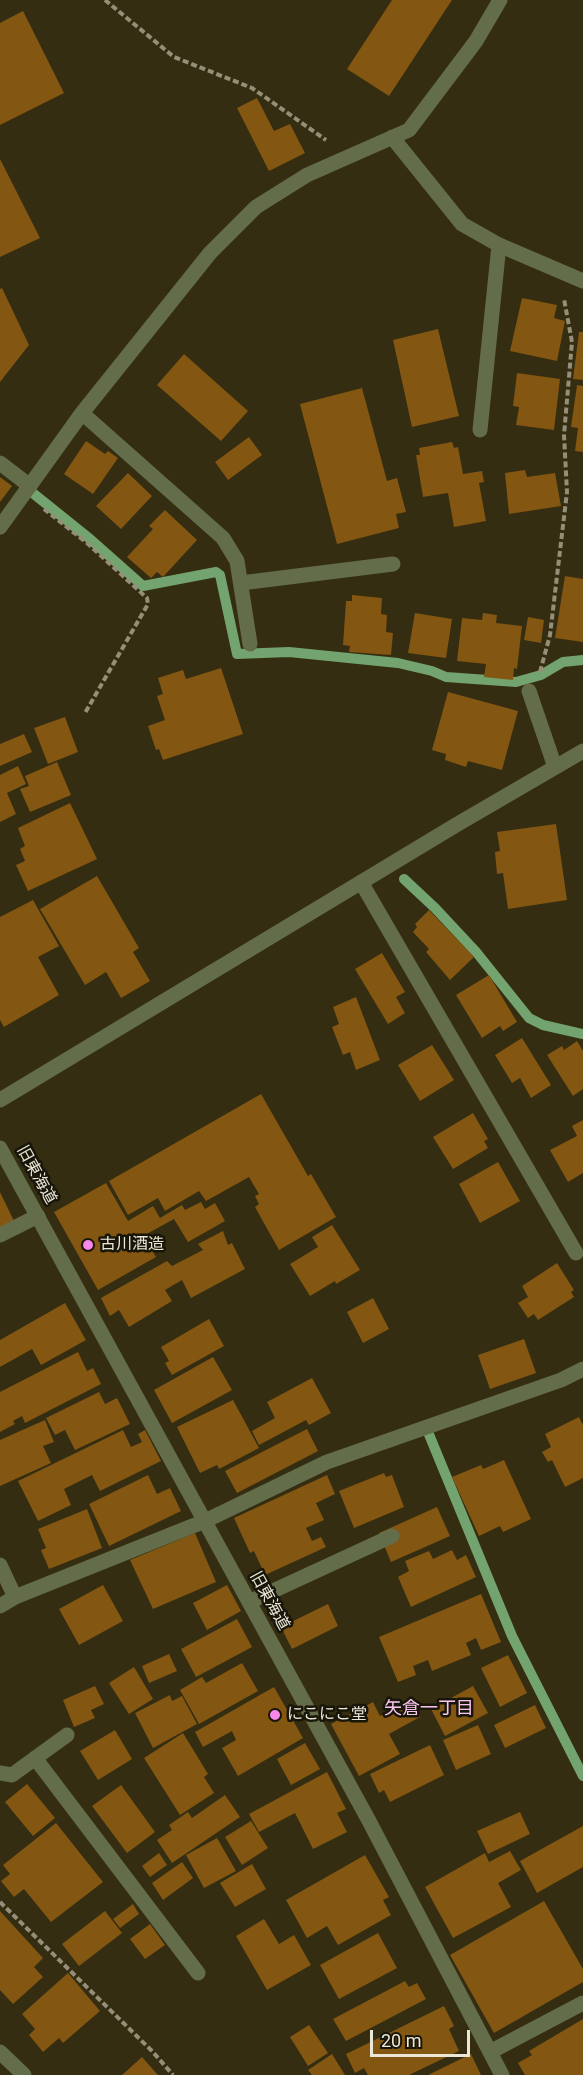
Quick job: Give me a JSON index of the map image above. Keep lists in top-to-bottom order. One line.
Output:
{"streets":{"street":["旧東海道"]},"districts":["矢倉一丁目"],"places":["古川酒造","にこにこ堂"],"scale_bar":"20 m"}
